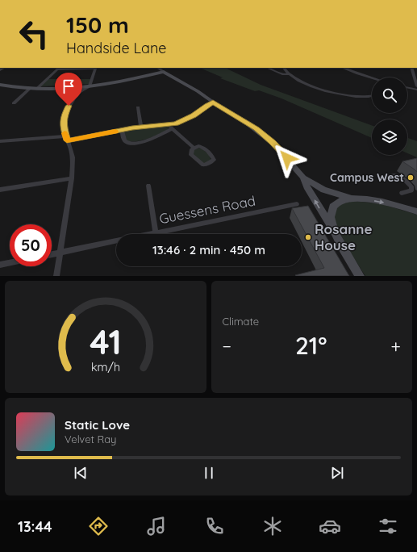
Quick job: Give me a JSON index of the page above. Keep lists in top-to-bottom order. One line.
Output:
{"streets":{"street":["Guessens Road"]},"places":["Campus West","Rosanne House"],"page":{"turn":["150 m","Handside Lane"],"limit":"50","trip":"13:46 · 2 min · 450 m","tile":"Climate","heat":["−","21°","+"],"song":["Static Love","Velvet Ray"],"tabs":"13:44","gauge":["41","km/h"]}}
